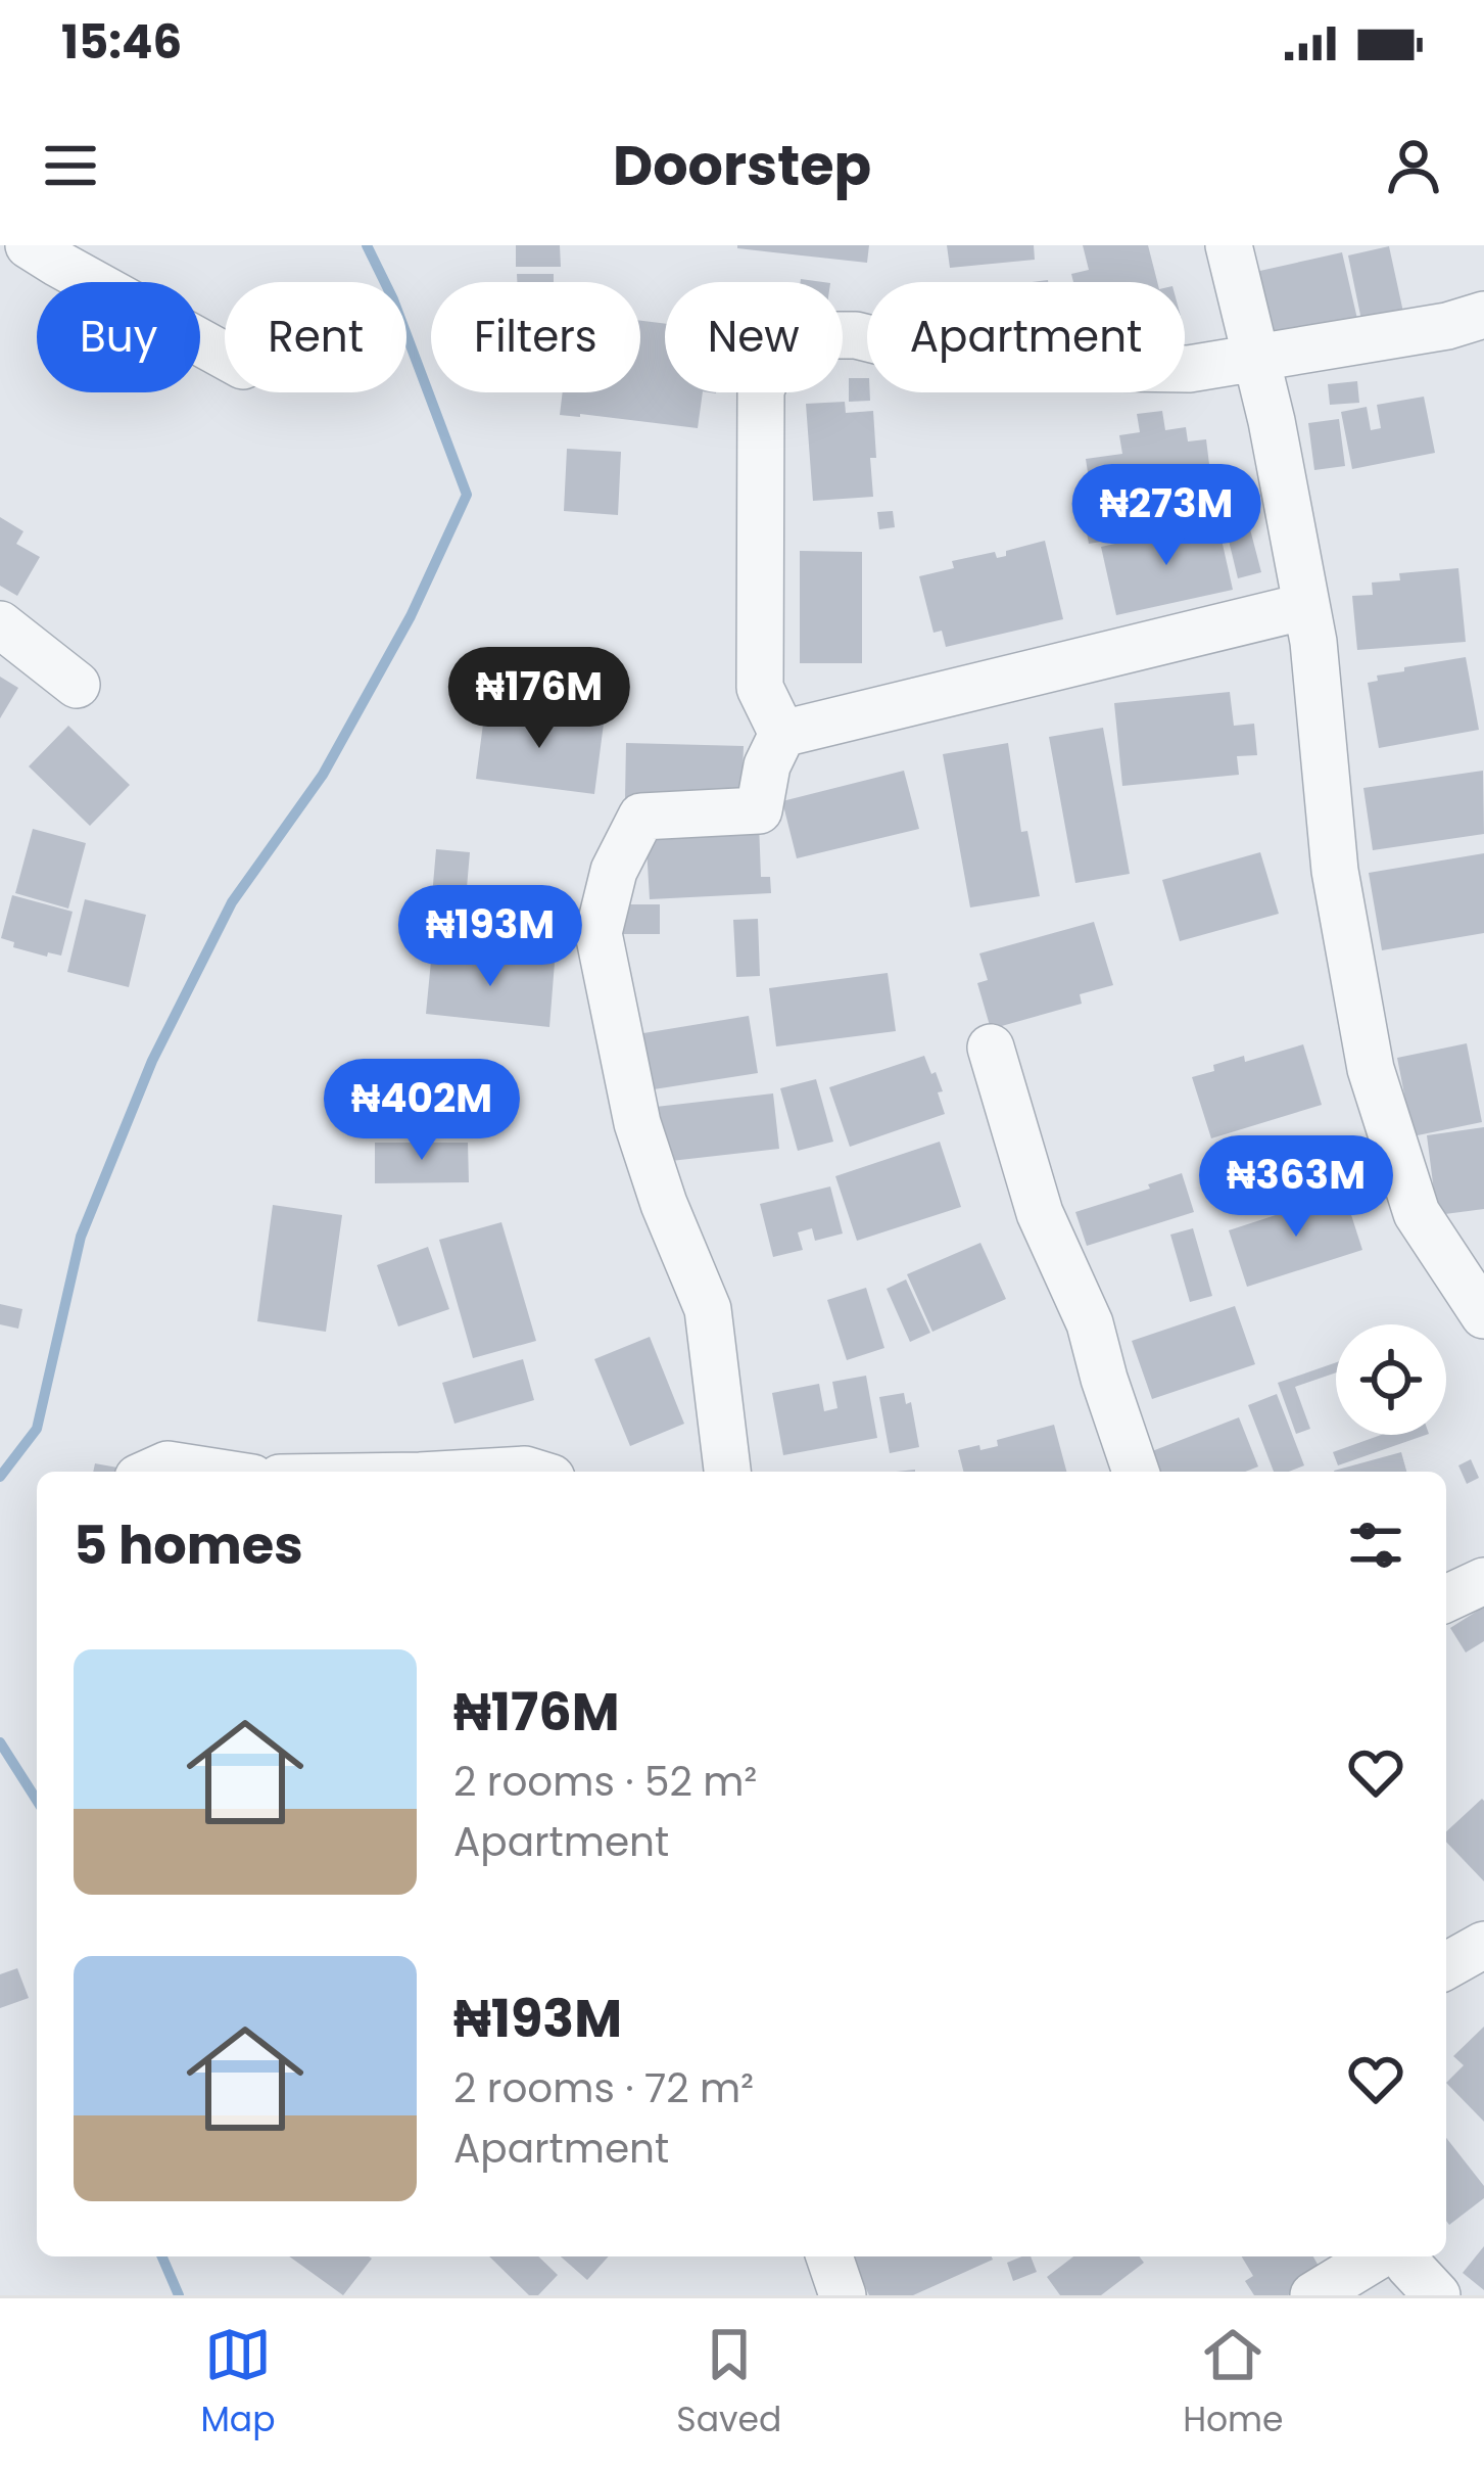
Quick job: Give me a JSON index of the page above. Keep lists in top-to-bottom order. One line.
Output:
{"page":{"status":"15:46","header":"Doorstep","chip":["Buy","Rent","Filters","New","Apartment"],"price":["₦273M","₦176M","₦193M","₦402M","₦363M"],"heading":"5 homes","list":[{"name":"₦176M","note":"2 rooms · 52 m² · Apartment"},{"name":"₦193M","note":"2 rooms · 72 m² · Apartment"}],"tabs":["Map","Saved","Home"]}}
